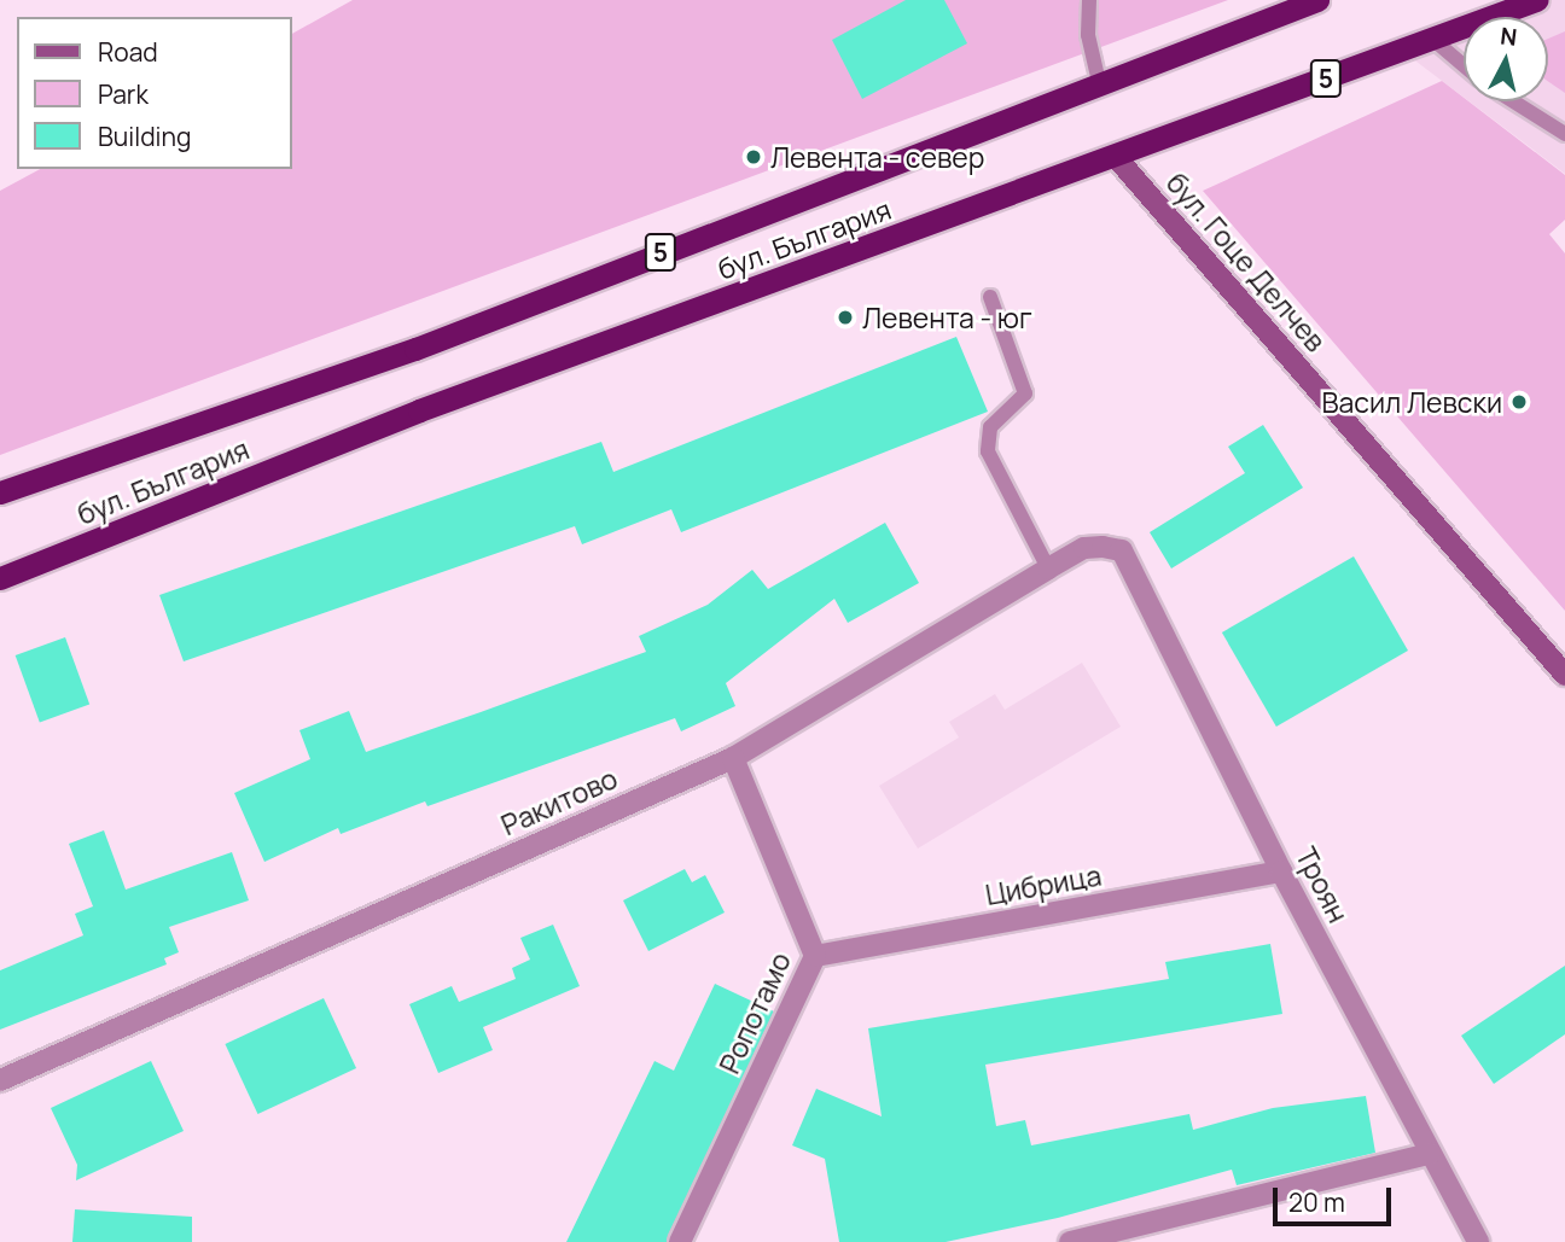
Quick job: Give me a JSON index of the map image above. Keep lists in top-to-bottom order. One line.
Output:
{"streets":{"highway":["5","бул. България"],"main road":["бул. Гоце Делчев"],"street":["Ракитово","Цибрица","Троян","Ропотамо"]},"crossings":[["бул. България","бул. Гоце Делчев"],["Ракитово","Троян"],["Ракитово","Ропотамо"],["Цибрица","Троян"],["Цибрица","Ропотамо"]],"places":["Левента - север","Левента - юг","Васил Левски"],"legend":["Road","Park","Building"],"scale_bar":"20 m","north":"top"}
